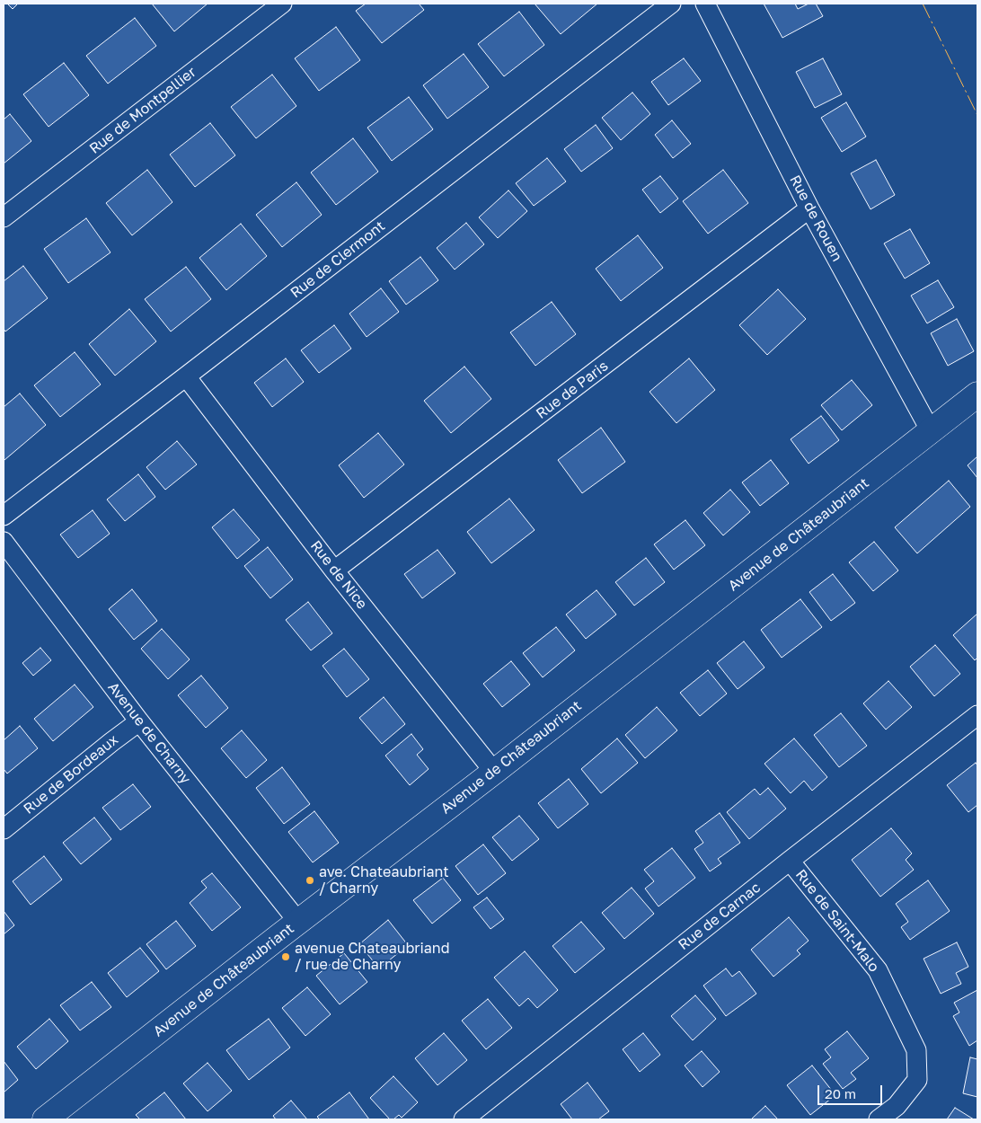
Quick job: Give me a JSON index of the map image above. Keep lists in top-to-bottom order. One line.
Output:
{"streets":{"street":["Rue de Montpellier","Rue de Rouen","Rue de Clermont","Rue de Paris","Avenue de Châteaubriant","Rue de Nice","Avenue de Charny","Rue de Bordeaux","Rue de Carnac","Rue de Saint-Malo"]},"crossings":[["Rue de Rouen","Rue de Paris"],["Rue de Rouen","Avenue de Châteaubriant"],["Rue de Clermont","Rue de Nice"],["Rue de Paris","Rue de Nice"],["Avenue de Châteaubriant","Rue de Nice"],["Avenue de Châteaubriant","Avenue de Charny"],["Avenue de Charny","Rue de Bordeaux"],["Rue de Carnac","Rue de Saint-Malo"]],"places":["ave. Chateaubriant / Charny","avenue Chateaubriand / rue de Charny"],"scale_bar":"20 m"}
